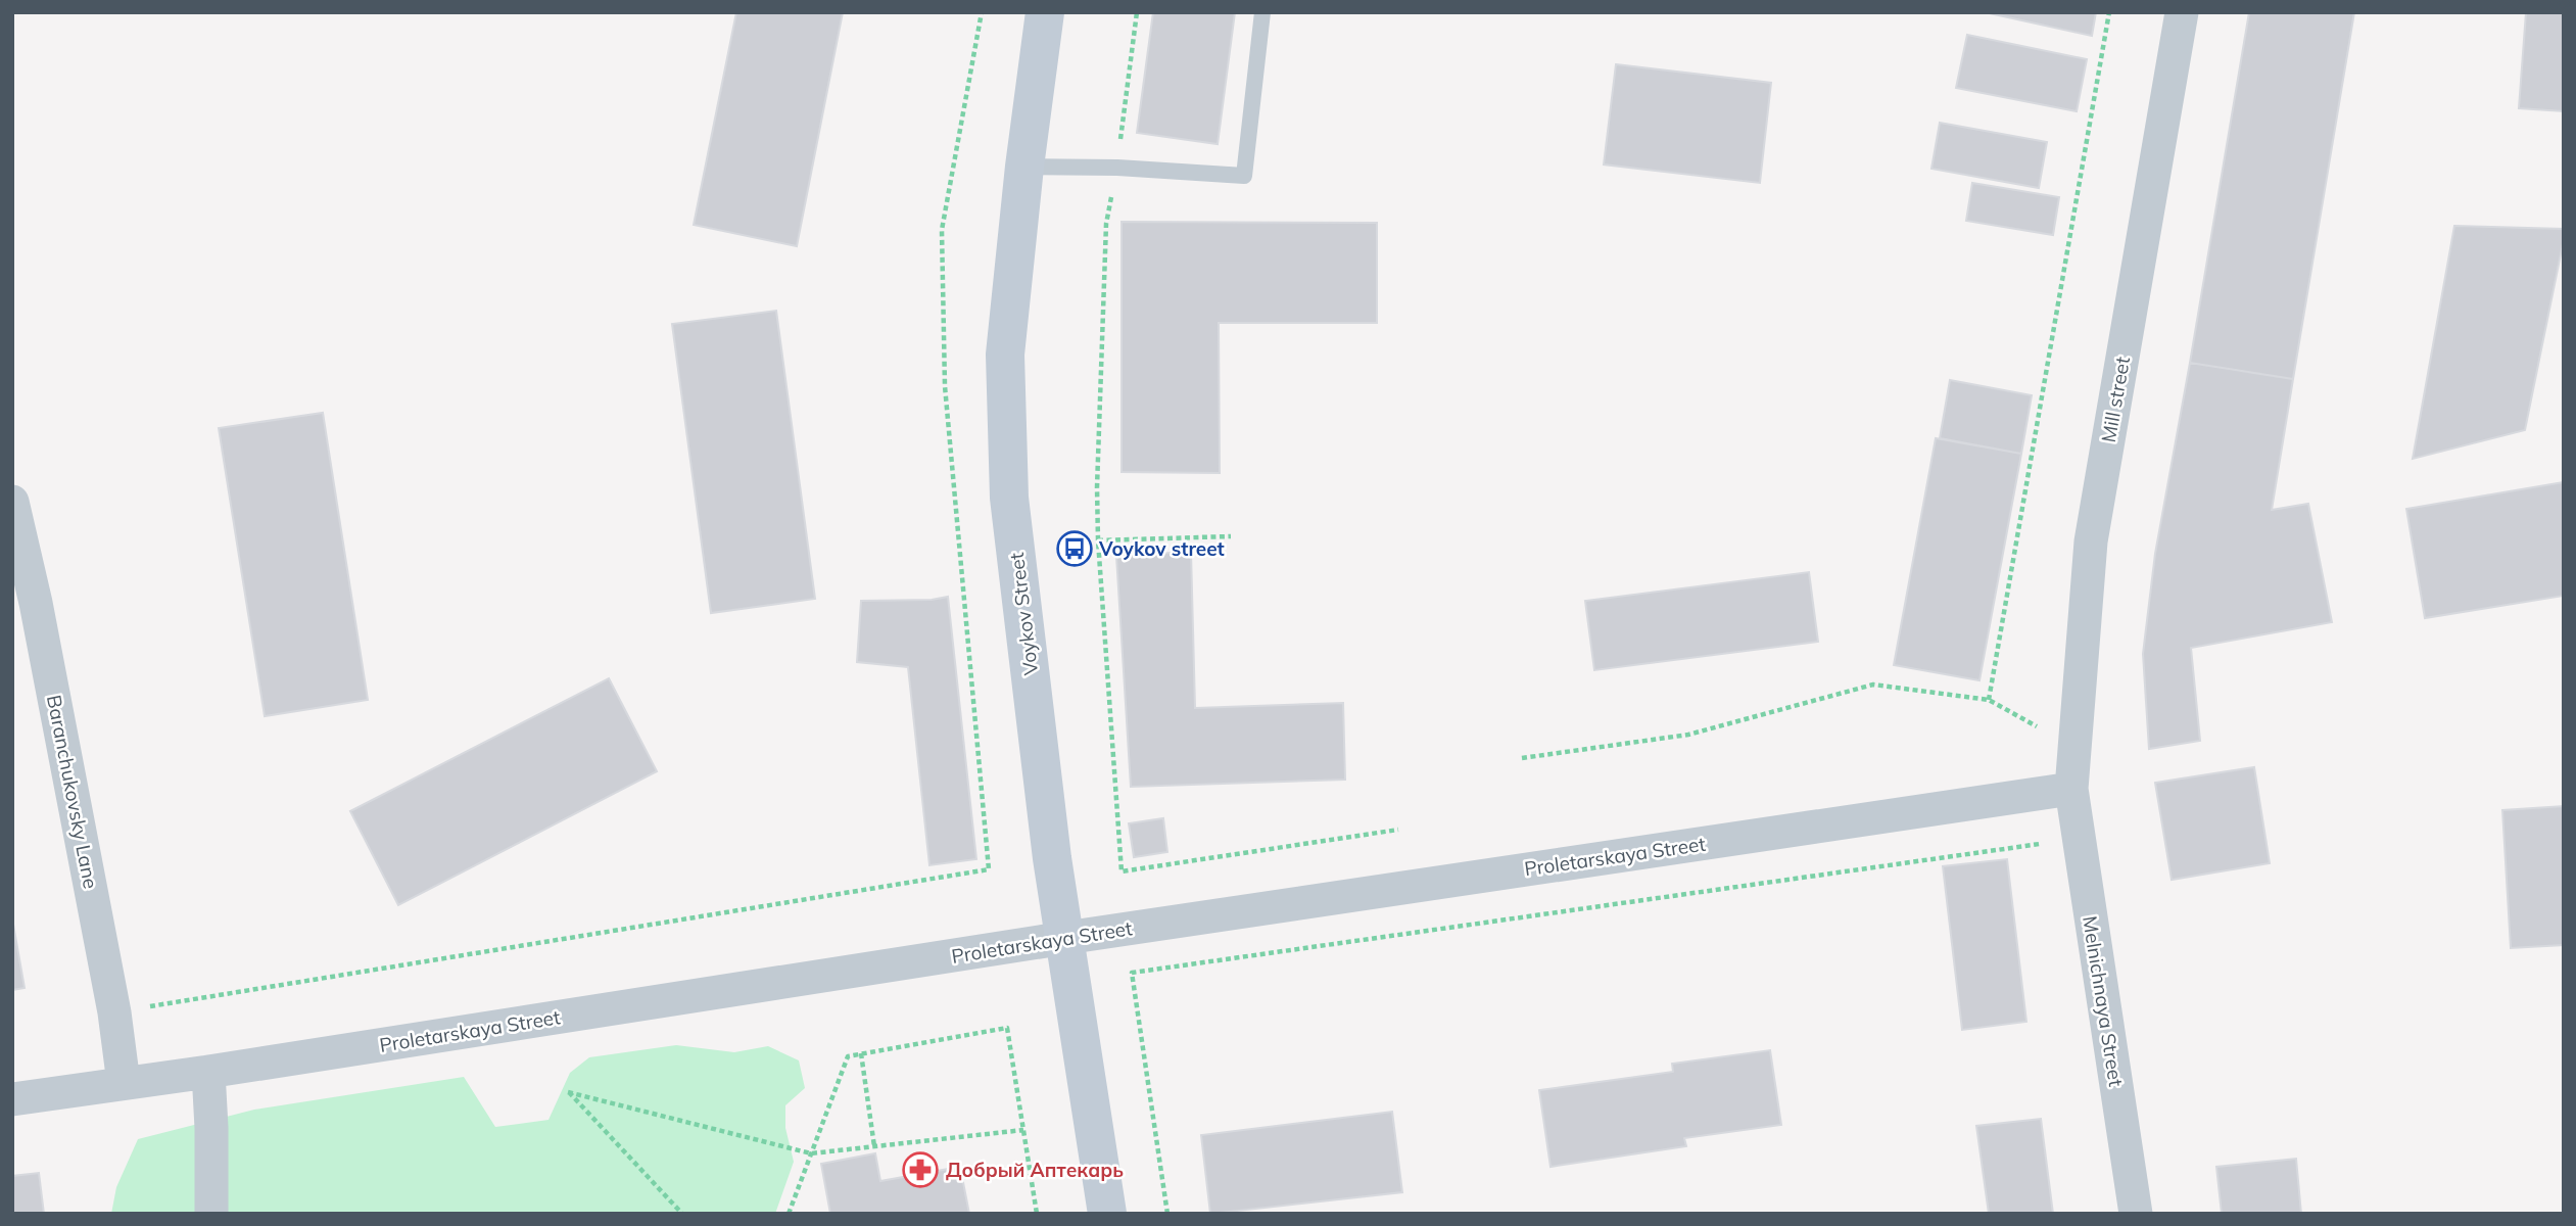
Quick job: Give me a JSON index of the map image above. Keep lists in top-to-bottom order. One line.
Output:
{"streets":{"street":["Mill street","Voykov Street","Baranchukovsky Lane","Proletarskaya Street","Melnichnaya Street"]},"crossings":[["Mill street","Proletarskaya Street"],["Mill street","Melnichnaya Street"],["Voykov Street","Proletarskaya Street"],["Baranchukovsky Lane","Proletarskaya Street"],["Proletarskaya Street","Melnichnaya Street"]],"places":{"bus stop":["Voykov street"],"pharmacy":["Добрый Аптекарь"]}}
